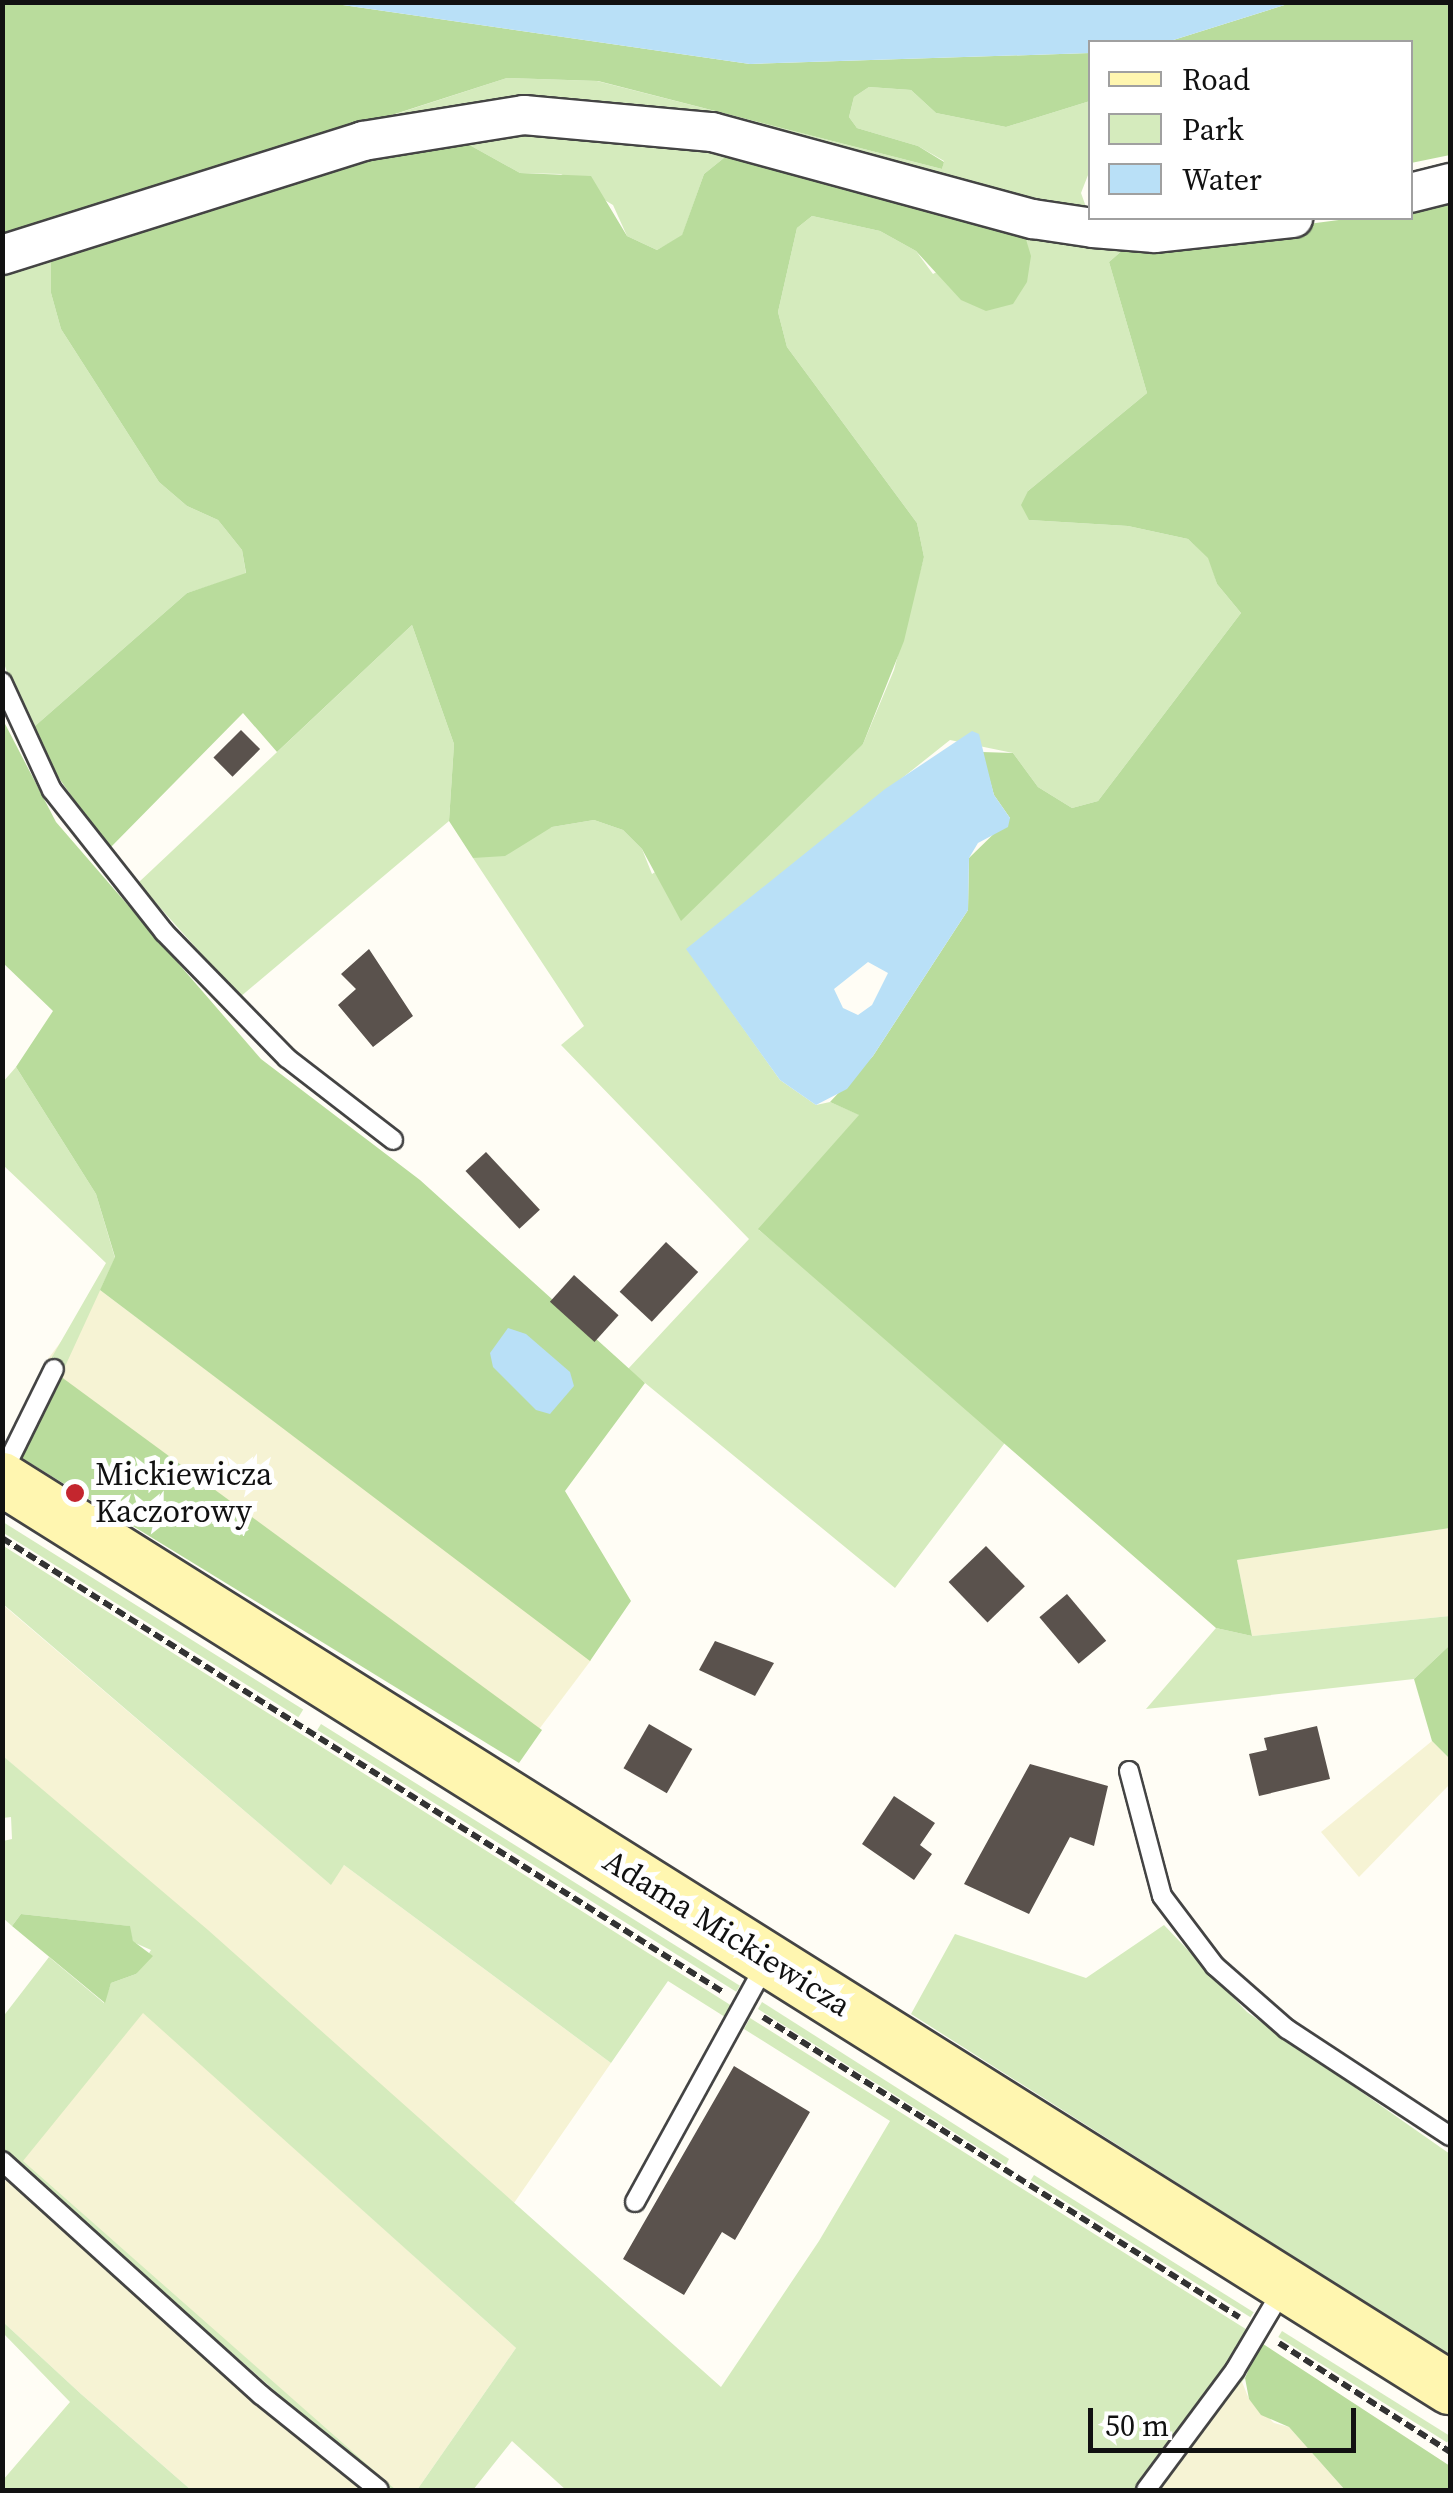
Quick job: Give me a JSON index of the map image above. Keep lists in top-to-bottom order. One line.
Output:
{"streets":{"street":["Adama Mickiewicza"]},"places":["Mickiewicza Kaczorowy"],"legend":["Road","Park","Water"],"scale_bar":"50 m"}
